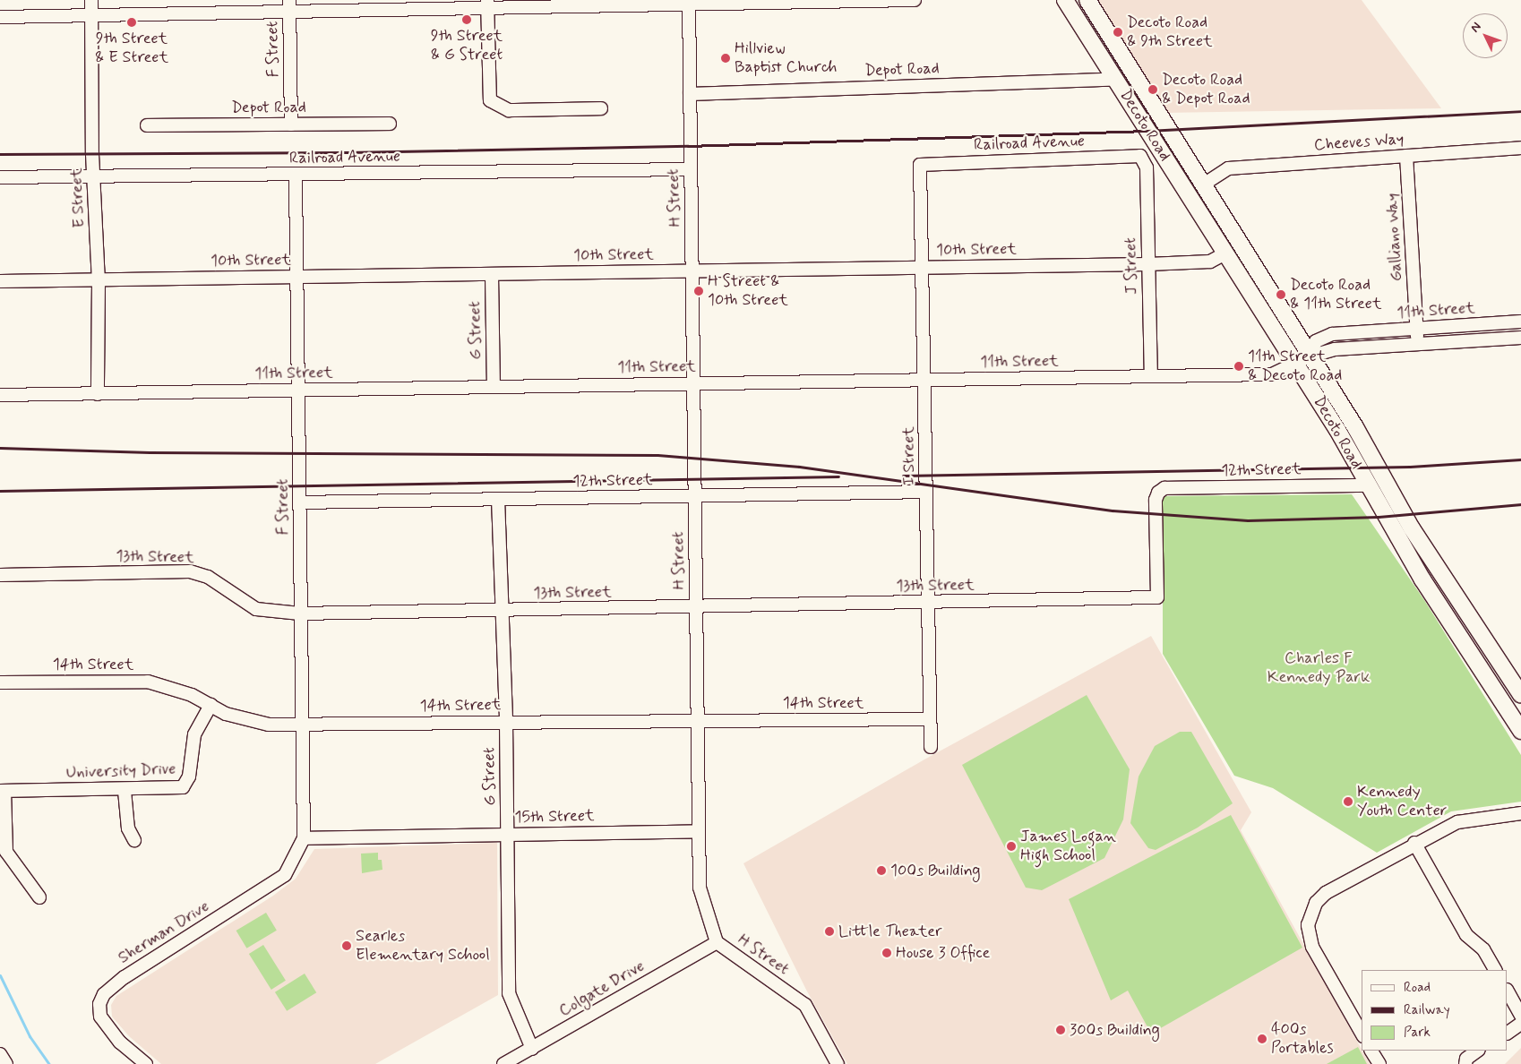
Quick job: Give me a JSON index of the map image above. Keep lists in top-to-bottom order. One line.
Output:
{"streets":{"main road":["Decoto Road"],"street":["F Street","Depot Road","Cheeves Way","Railroad Avenue","E Street","H Street","Galliano Way","10th Street","J Street","11th Street","G Street","I Street","12th Street","13th Street","14th Street","University Drive","15th Street","Sherman Drive","Colgate Drive"]},"crossings":[["F Street","Depot Road"],["F Street","Railroad Avenue"],["F Street","10th Street"],["F Street","11th Street"],["F Street","12th Street"],["F Street","13th Street"],["F Street","14th Street"],["F Street","15th Street"],["F Street","Sherman Drive"],["Depot Road","Decoto Road"],["Depot Road","H Street"],["Decoto Road","Cheeves Way"],["Decoto Road","10th Street"],["Decoto Road","11th Street"],["Decoto Road","12th Street"],["Cheeves Way","Galliano Way"],["Railroad Avenue","E Street"],["Railroad Avenue","H Street"],["Railroad Avenue","J Street"],["Railroad Avenue","I Street"],["E Street","10th Street"],["E Street","11th Street"],["H Street","10th Street"],["H Street","11th Street"],["H Street","12th Street"],["H Street","13th Street"],["H Street","14th Street"],["H Street","15th Street"],["H Street","Colgate Drive"],["Galliano Way","11th Street"],["10th Street","J Street"],["10th Street","G Street"],["10th Street","I Street"],["J Street","11th Street"],["11th Street","G Street"],["11th Street","I Street"],["G Street","12th Street"],["G Street","13th Street"],["G Street","14th Street"],["G Street","15th Street"],["G Street","Colgate Drive"],["I Street","12th Street"],["I Street","13th Street"],["I Street","14th Street"],["12th Street","13th Street"],["14th Street","University Drive"],["15th Street","Sherman Drive"]],"parks":["Charles F Kennedy Park"],"places":["9th Street & G Street","9th Street & E Street","Decoto Road & 9th Street","Hillview Baptist Church","Decoto Road & Depot Road","H Street & 10th Street","Decoto Road & 11th Street","11th Street & Decoto Road","Kennedy Youth Center","James Logan High School","100s Building","Little Theater","Searles Elementary School","House 3 Office","300s Building","400s Portables"],"legend":["Road","Railway","Park"],"north":"top left"}
